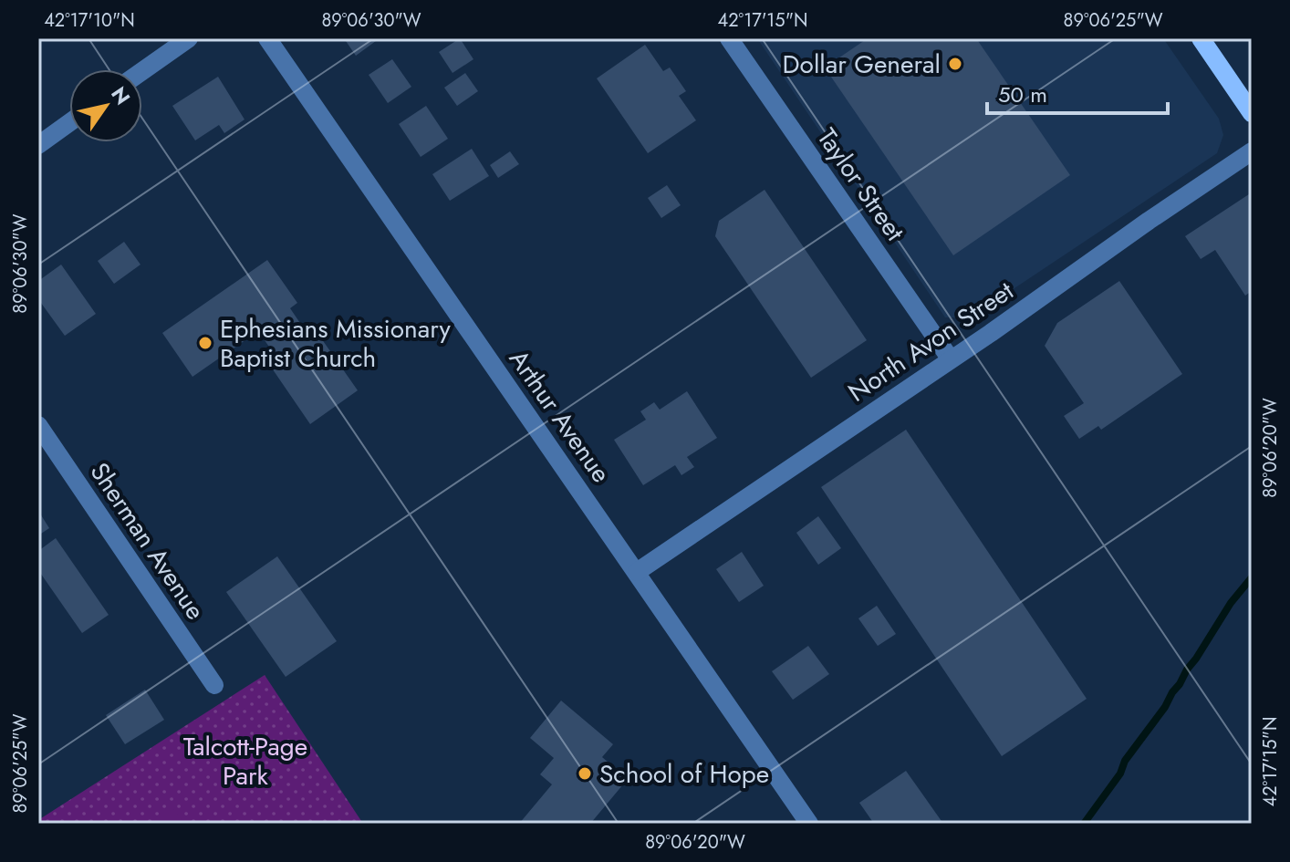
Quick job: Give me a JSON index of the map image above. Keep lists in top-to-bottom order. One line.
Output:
{"streets":{"street":["Taylor Street","North Avon Street","Arthur Avenue","Sherman Avenue"]},"crossings":[["Taylor Street","North Avon Street"],["North Avon Street","Arthur Avenue"]],"parks":["Talcott-Page Park"],"places":["Dollar General","Ephesians Missionary Baptist Church","School of Hope"],"scale_bar":"50 m","north":"top right","coordinates":["42°17'10\"N","89°06'30\"W","42°17'15\"N","89°06'25\"W","89°06'20\"W"]}
